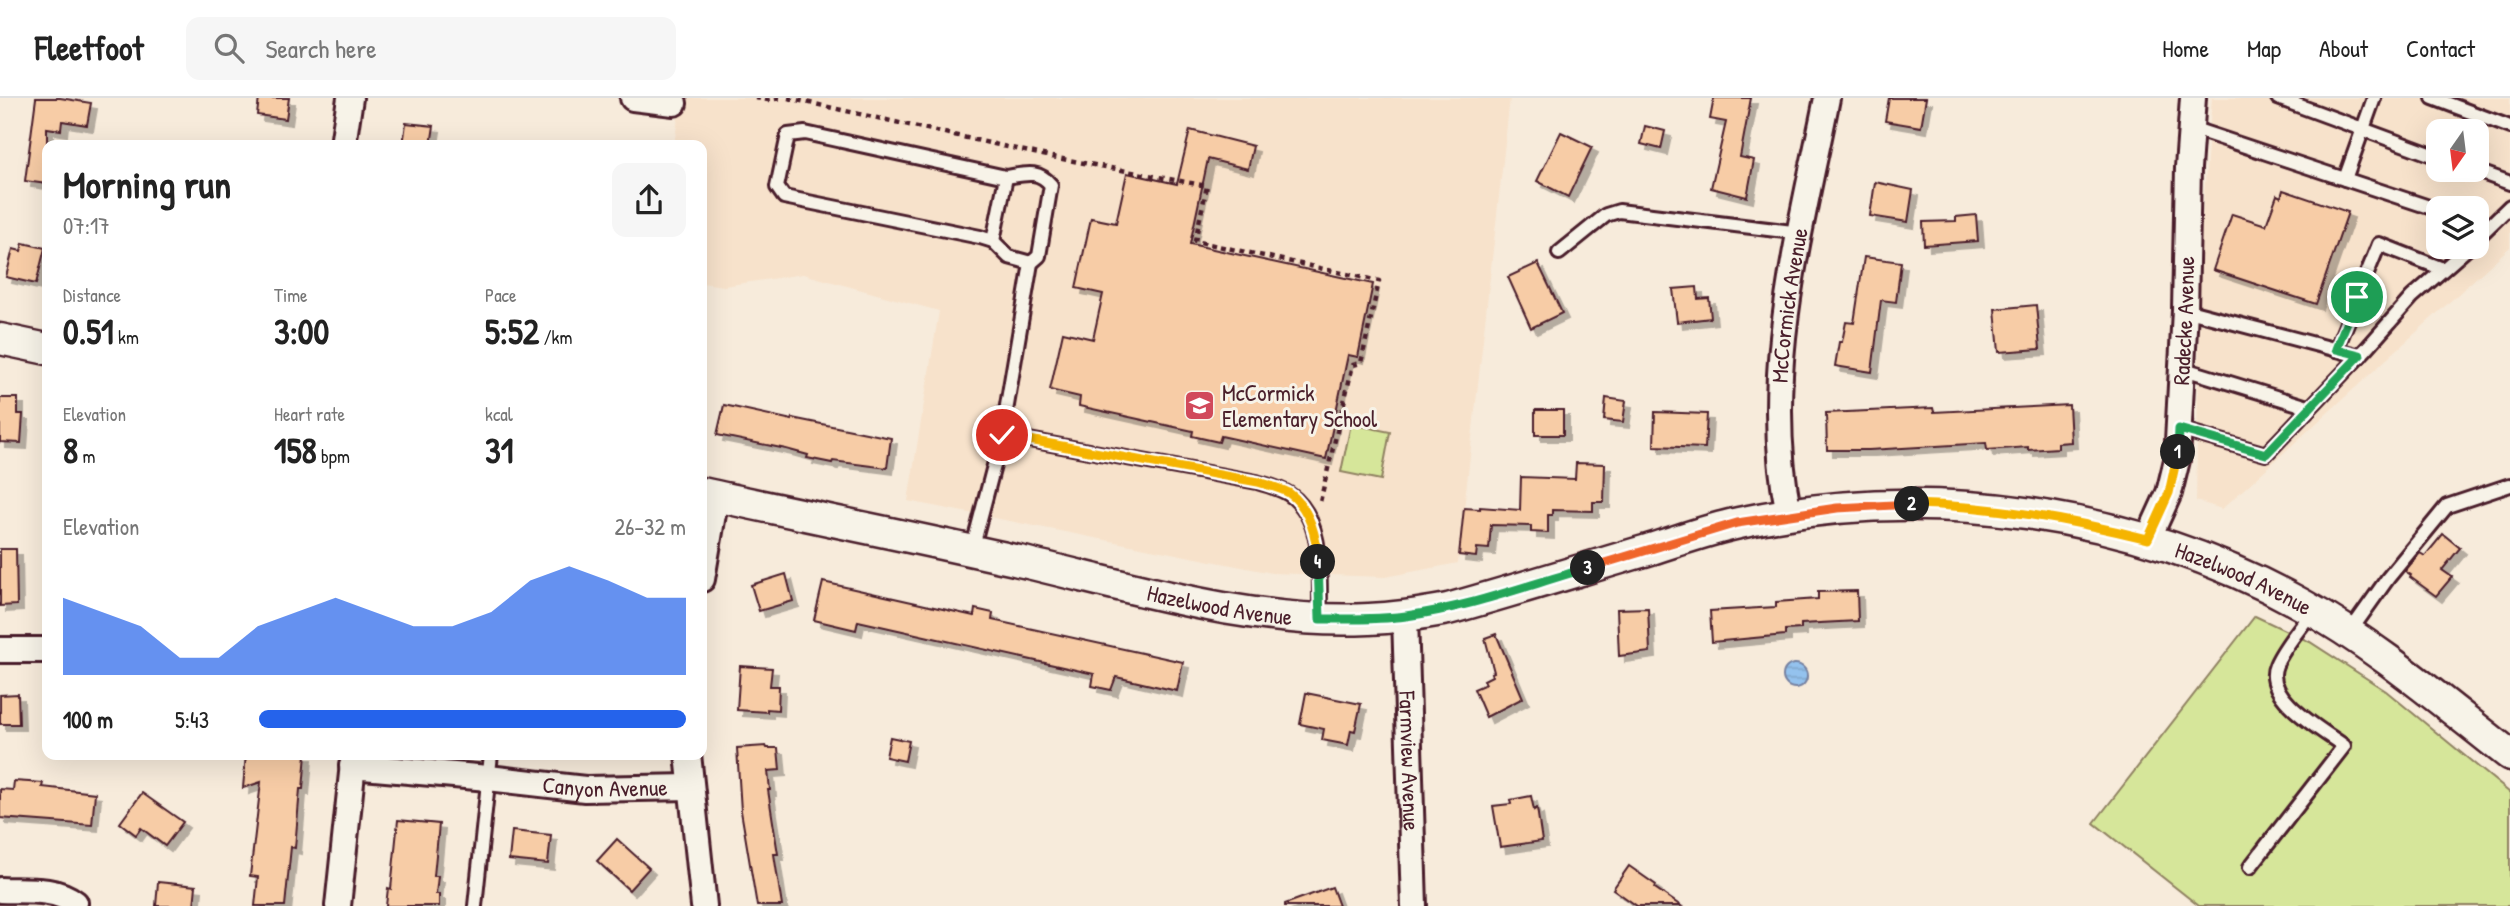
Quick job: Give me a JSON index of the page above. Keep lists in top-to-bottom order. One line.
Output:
{"streets":{"street":["McCormick Avenue","Radecke Avenue","Hazelwood Avenue","Farmview Avenue","Canyon Avenue"]},"crossings":[["McCormick Avenue","Hazelwood Avenue"],["Radecke Avenue","Hazelwood Avenue"],["Hazelwood Avenue","Farmview Avenue"]],"places":{"school or university":["McCormick Elementary School"]},"north":"bottom","page":{"header":"Fleetfoot","search":"Search here","nav":["Home","Map","About","Contact"],"heading":["Morning run","07:17"],"stats":[["Distance","0.51 km"],["Time","3:00"],["Pace","5:52 /km"],["Elevation","8 m"],["Heart rate","158 bpm"],["kcal","31"]],"pins":["1","2","4","3"],"chart":["Elevation","26–32 m"],"list":[{"name":"100 m","note":"5:43"}]}}
